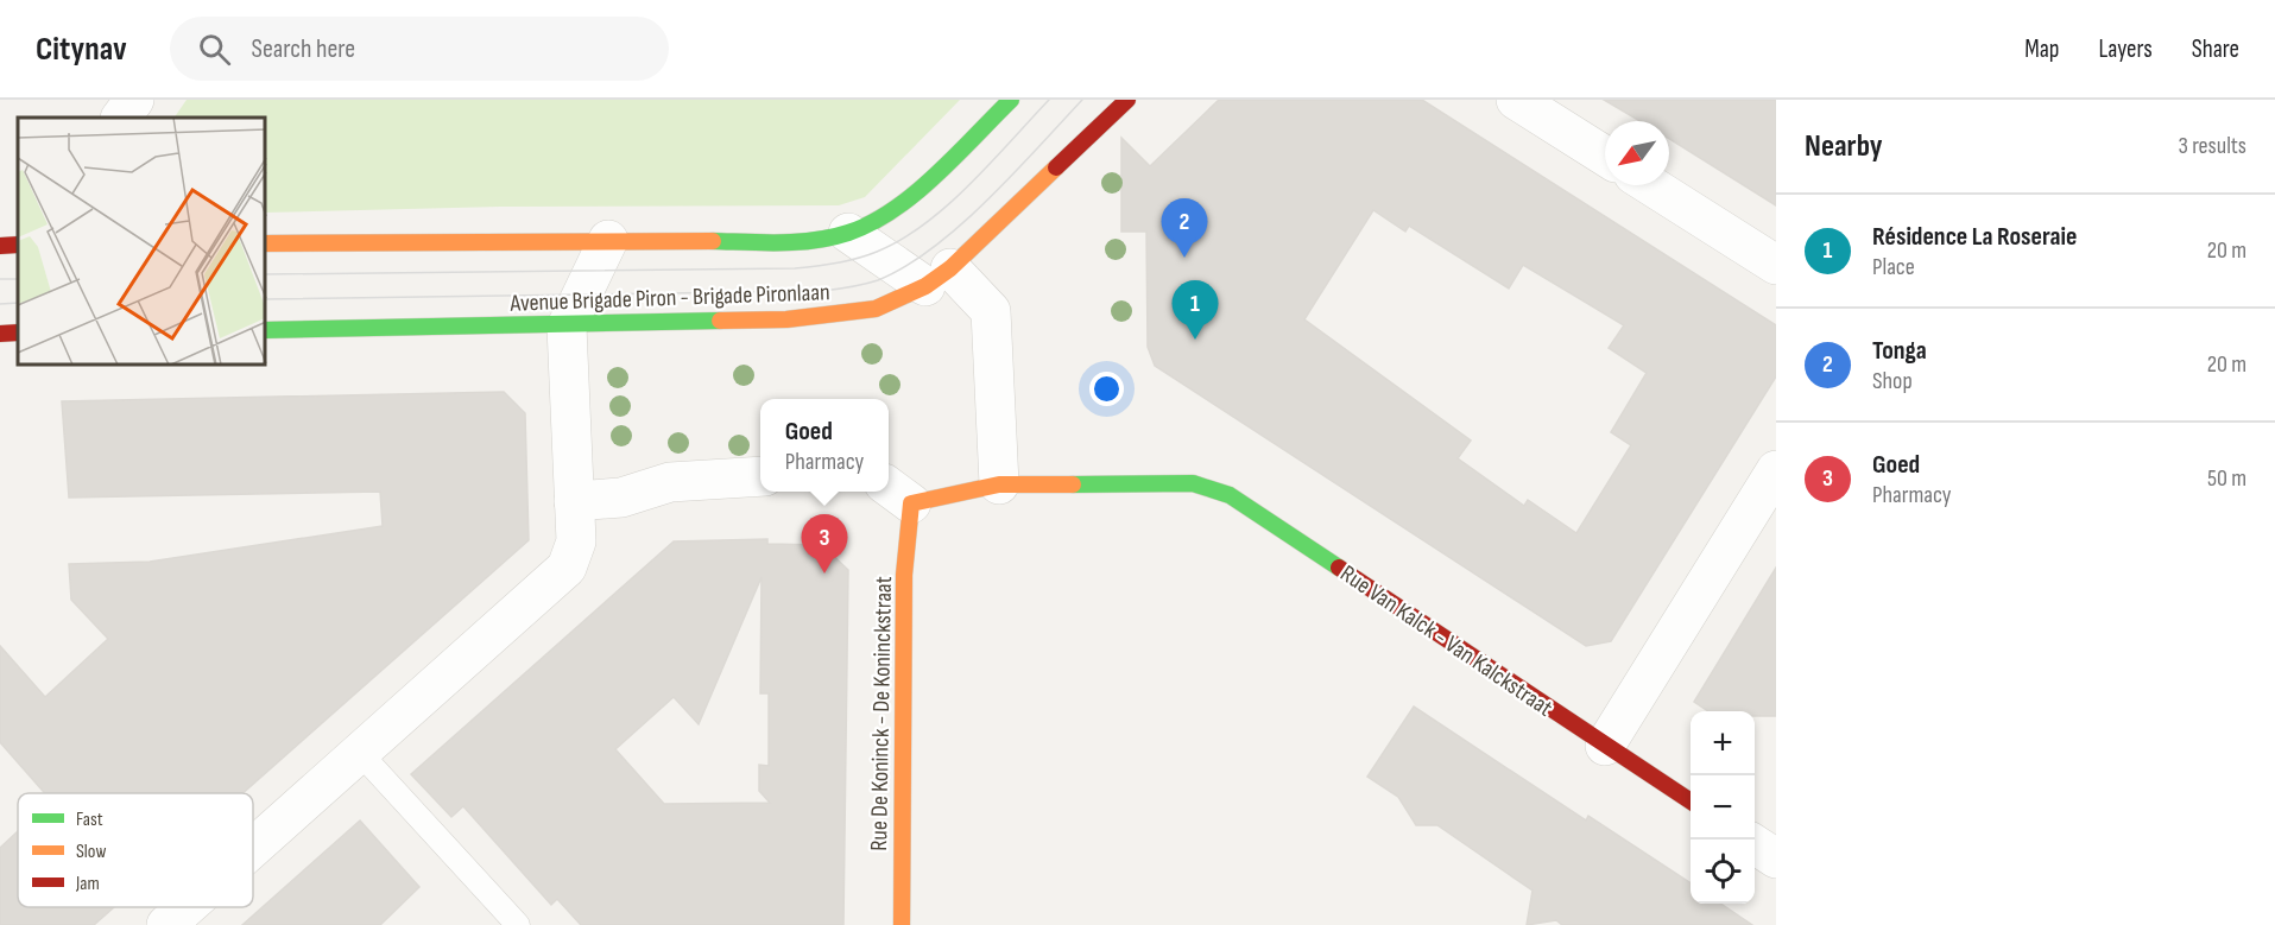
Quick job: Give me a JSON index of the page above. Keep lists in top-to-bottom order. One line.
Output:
{"streets":{"street":["Avenue Brigade Piron - Brigade Pironlaan","Rue Van Kalck - Van Kalckstraat","Rue De Koninck - De Koninckstraat"]},"crossings":[["Rue Van Kalck - Van Kalckstraat","Rue De Koninck - De Koninckstraat"]],"legend":["Fast","Slow","Jam"],"north":"bottom left","page":{"header":"Citynav","search":"Search here","nav":["Map","Layers","Share"],"heading":["Nearby","3 results"],"list":[{"mark":"1","name":"Résidence La Roseraie","note":"Place","value":"20 m"},{"mark":"2","name":"Tonga","note":"Shop","value":"20 m"},{"mark":"3","name":"Goed","note":"Pharmacy","value":"50 m"}],"pins":["2","1","3"],"popup":["Goed","Pharmacy"],"map_buttons":["+","−"]}}
